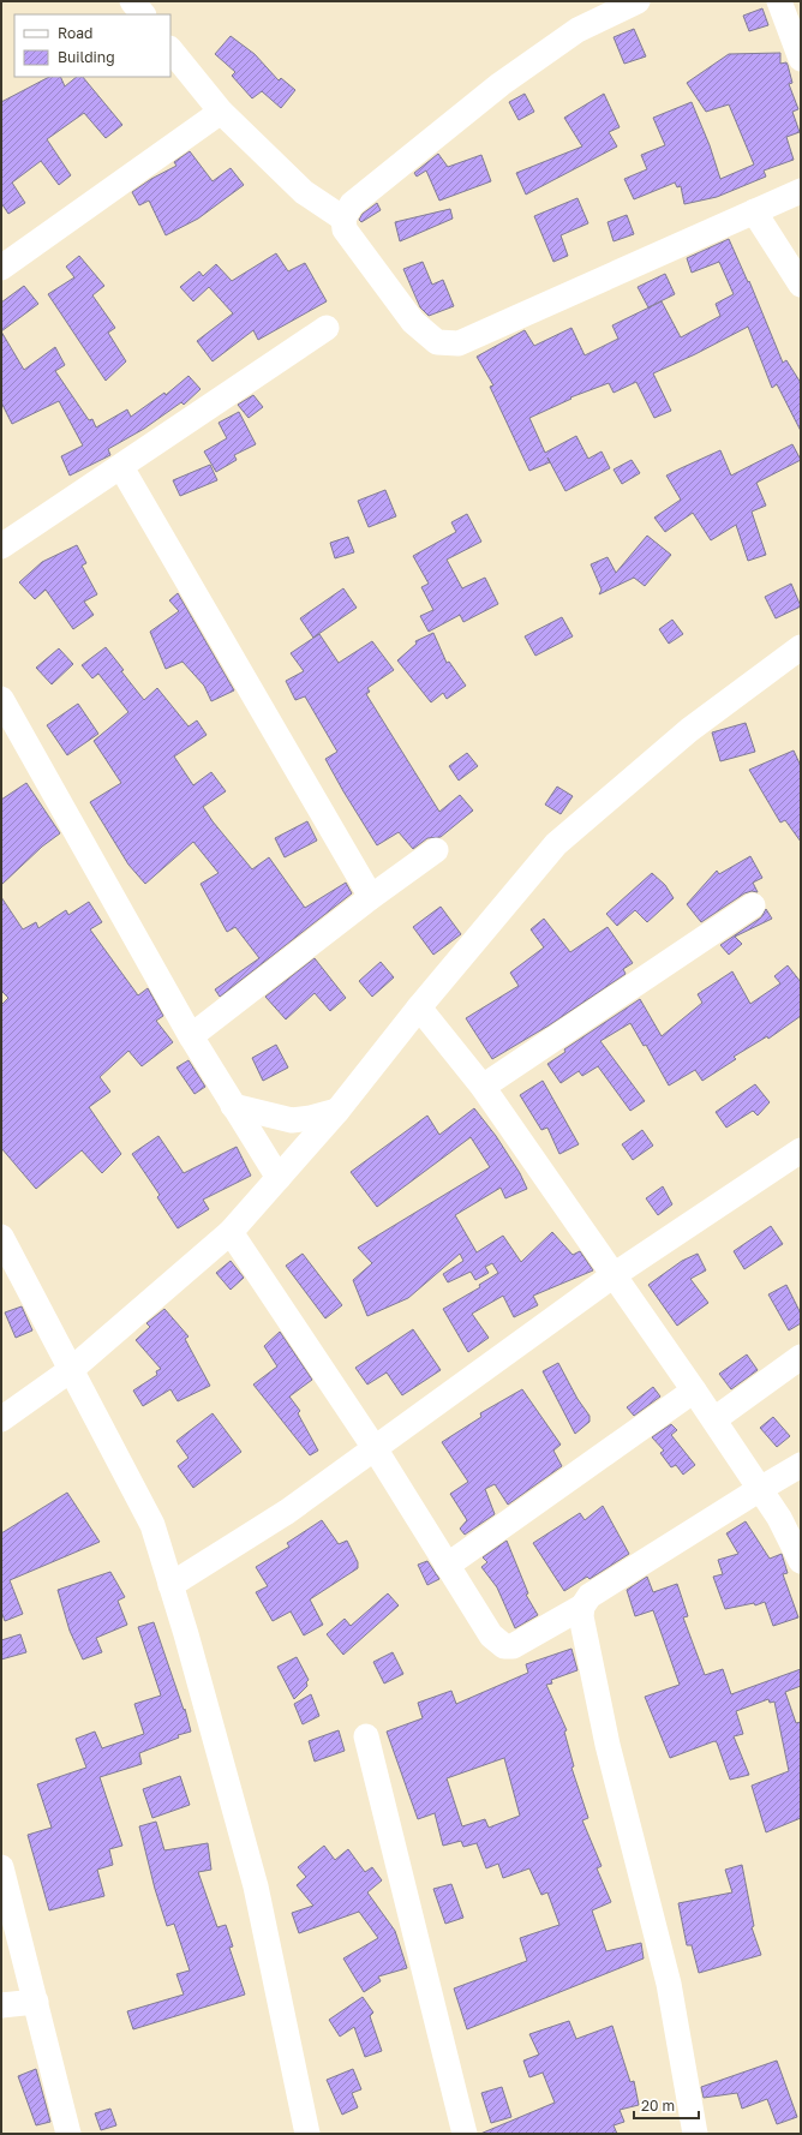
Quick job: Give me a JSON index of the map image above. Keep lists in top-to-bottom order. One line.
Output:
{"legend":["Road","Building"],"scale_bar":"20 m"}
